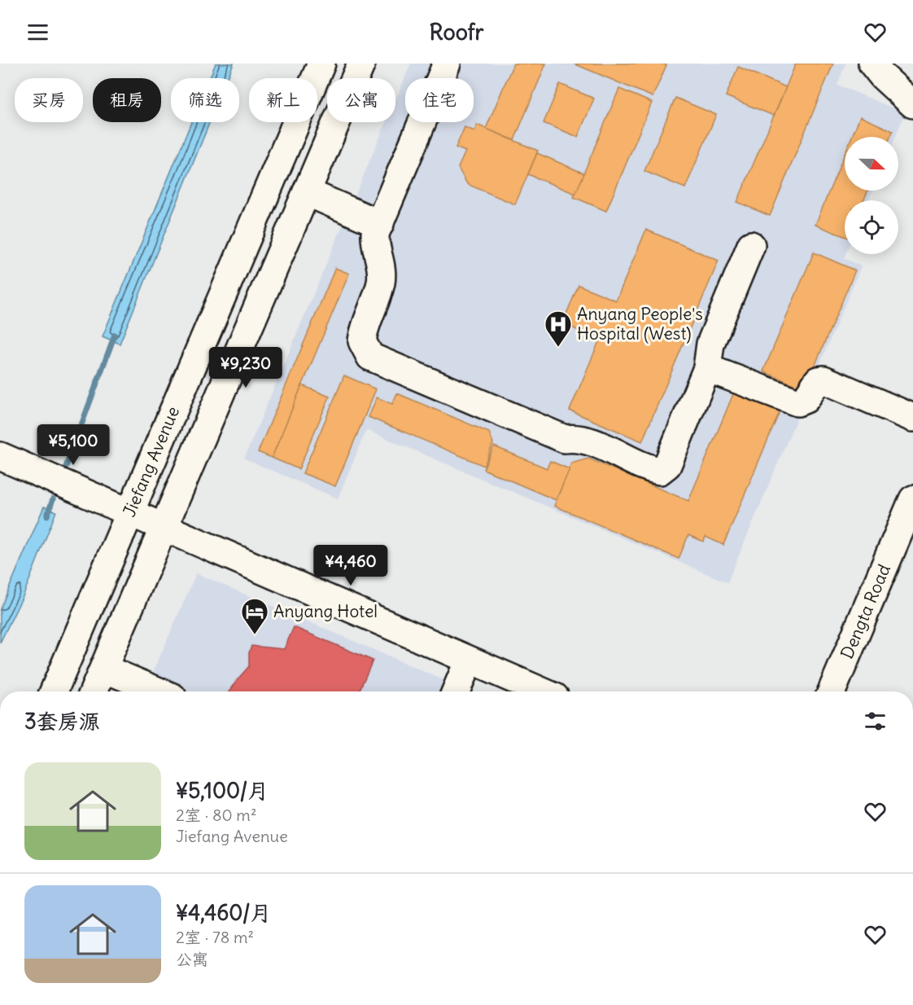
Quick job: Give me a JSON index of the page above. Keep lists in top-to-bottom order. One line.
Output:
{"streets":{"main road":["Jiefang Avenue","Dengta Road"]},"places":{"hospital":["Anyang People's Hospital (West)"],"hotel":["Anyang Hotel"]},"north":"right","page":{"header":"Roofr","chip":["买房","租房","筛选","新上","公寓","住宅"],"price":["¥9,230","¥5,100","¥4,460"],"heading":"3套房源","list":[{"name":"¥5,100/月","note":"2室 · 80 m² · Jiefang Avenue"},{"name":"¥4,460/月","note":"2室 · 78 m² · 公寓"}]}}
